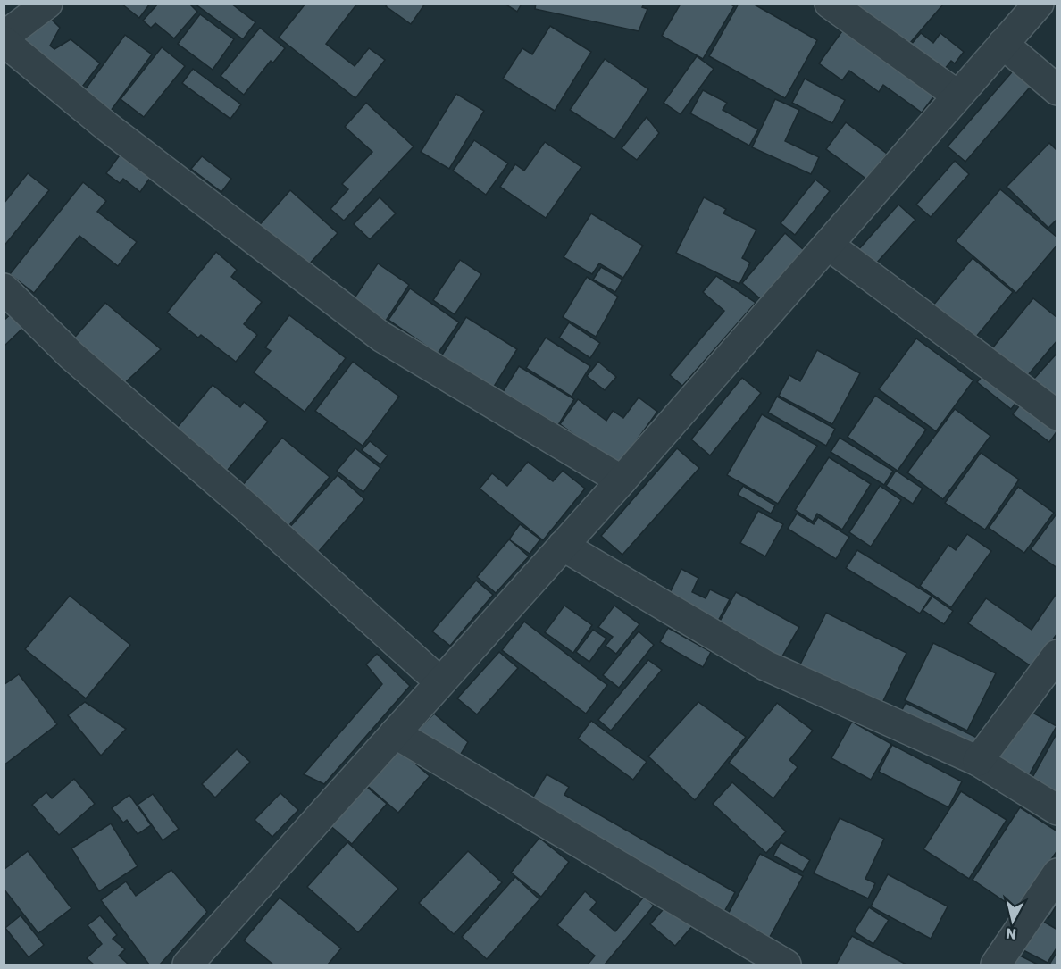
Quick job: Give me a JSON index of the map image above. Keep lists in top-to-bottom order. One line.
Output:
{"north":"bottom"}
